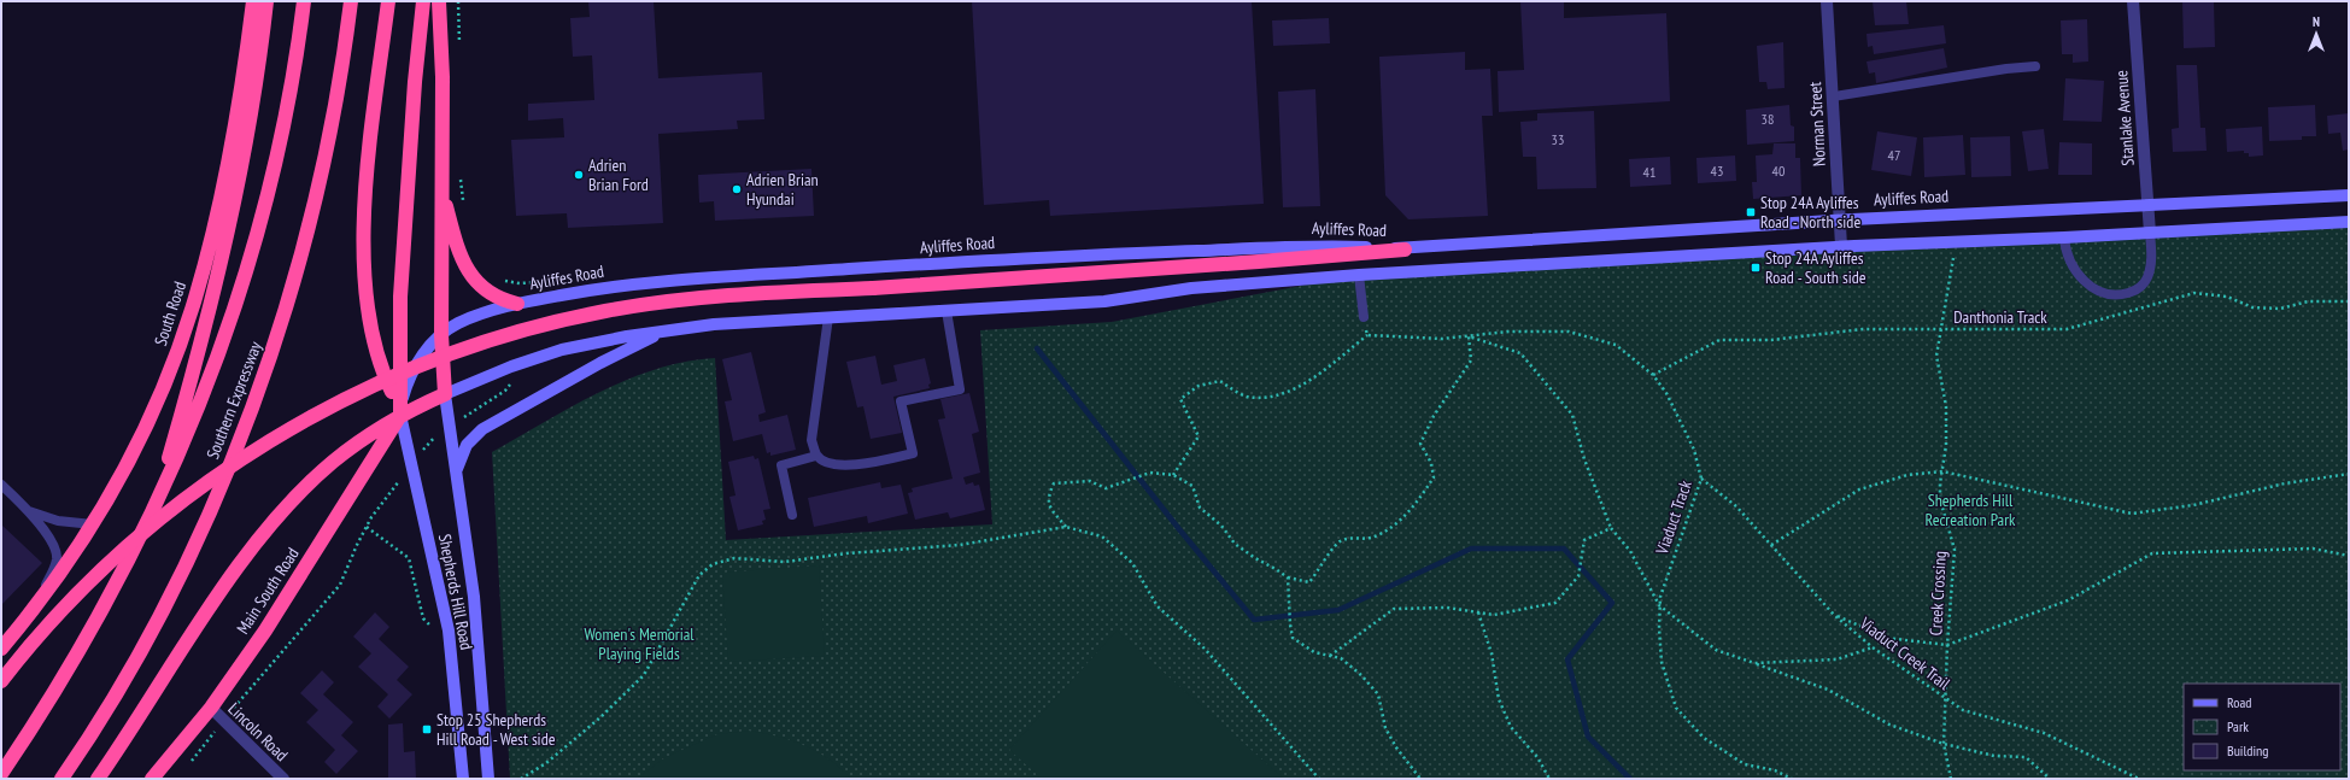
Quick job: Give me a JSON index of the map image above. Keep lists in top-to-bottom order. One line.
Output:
{"streets":{"highway":["South Road","Southern Expressway","Main South Road"],"main road":["Ayliffes Road","Shepherds Hill Road"],"street":["Stanlake Avenue","Norman Street","Lincoln Road"],"path":["Danthonia Track","Viaduct Track","Creek Crossing","Viaduct Creek Trail"]},"crossings":[["Stanlake Avenue","Ayliffes Road"],["Norman Street","Ayliffes Road"],["Ayliffes Road","Main South Road"],["Ayliffes Road","Shepherds Hill Road"],["Danthonia Track","Viaduct Track"],["Danthonia Track","Creek Crossing"],["Viaduct Track","Viaduct Creek Trail"],["Main South Road","Shepherds Hill Road"],["Main South Road","Lincoln Road"],["Creek Crossing","Viaduct Creek Trail"]],"parks":["Shepherds Hill Recreation Park","Women's Memorial Playing Fields"],"places":{"other":["Adrien Brian Ford","Adrien Brian Hyundai"],"transit":["Stop 24A Ayliffes Road - North side","Stop 24A Ayliffes Road - South side","Stop 25 Shepherds Hill Road - West side"]},"house_numbers":["38","33","47","43","40","41"],"legend":["Road","Park","Building"],"north":"top"}
